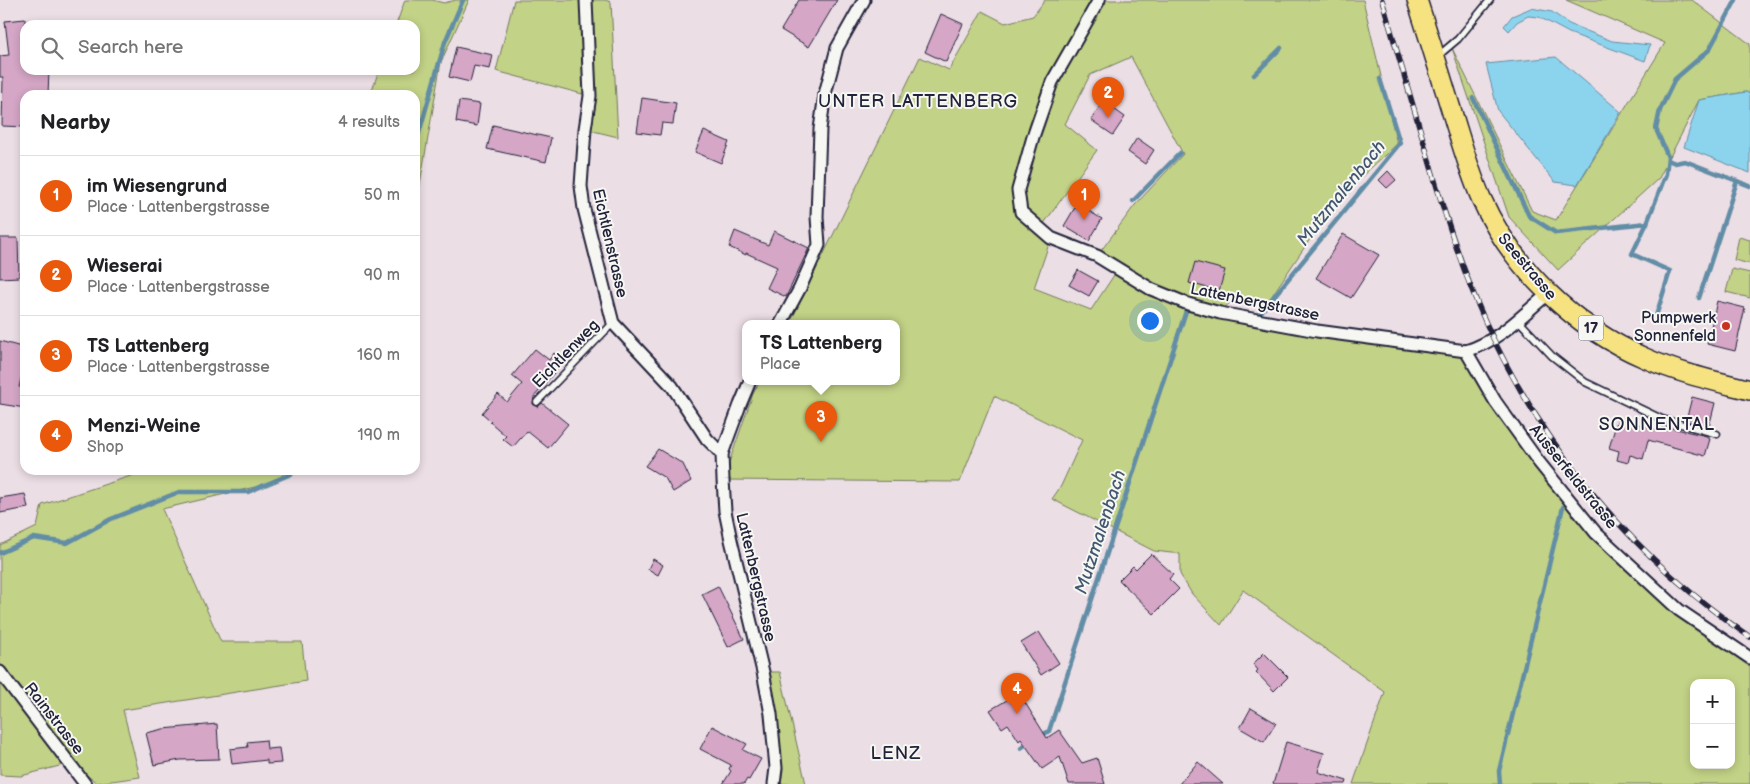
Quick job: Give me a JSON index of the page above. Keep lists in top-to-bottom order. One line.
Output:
{"streets":{"main road":["Seestrasse","17"],"street":["Eichtlenstrasse","Lattenbergstrasse","Ausserfeldstrasse","Rainstrasse"],"lane":["Eichtlenweg"]},"crossings":[["Eichtlenstrasse","Lattenbergstrasse"],["Eichtlenstrasse","Eichtlenweg"],["Lattenbergstrasse","Ausserfeldstrasse"]],"districts":["UNTER LATTENBERG","SONNENTAL","LENZ"],"water":["Mutzmalenbach"],"places":["Pumpwerk Sonnenfeld"],"page":{"search":"Search here","pins":["2","1","3","4"],"heading":["Nearby","4 results"],"list":[{"mark":"1","name":"im Wiesengrund","note":"Place · Lattenbergstrasse","value":"50 m"},{"mark":"2","name":"Wieserai","note":"Place · Lattenbergstrasse","value":"90 m"},{"mark":"3","name":"TS Lattenberg","note":"Place · Lattenbergstrasse","value":"160 m"},{"mark":"4","name":"Menzi-Weine","note":"Shop","value":"190 m"}],"popup":["TS Lattenberg","Place"],"map_buttons":["+","−"]}}
